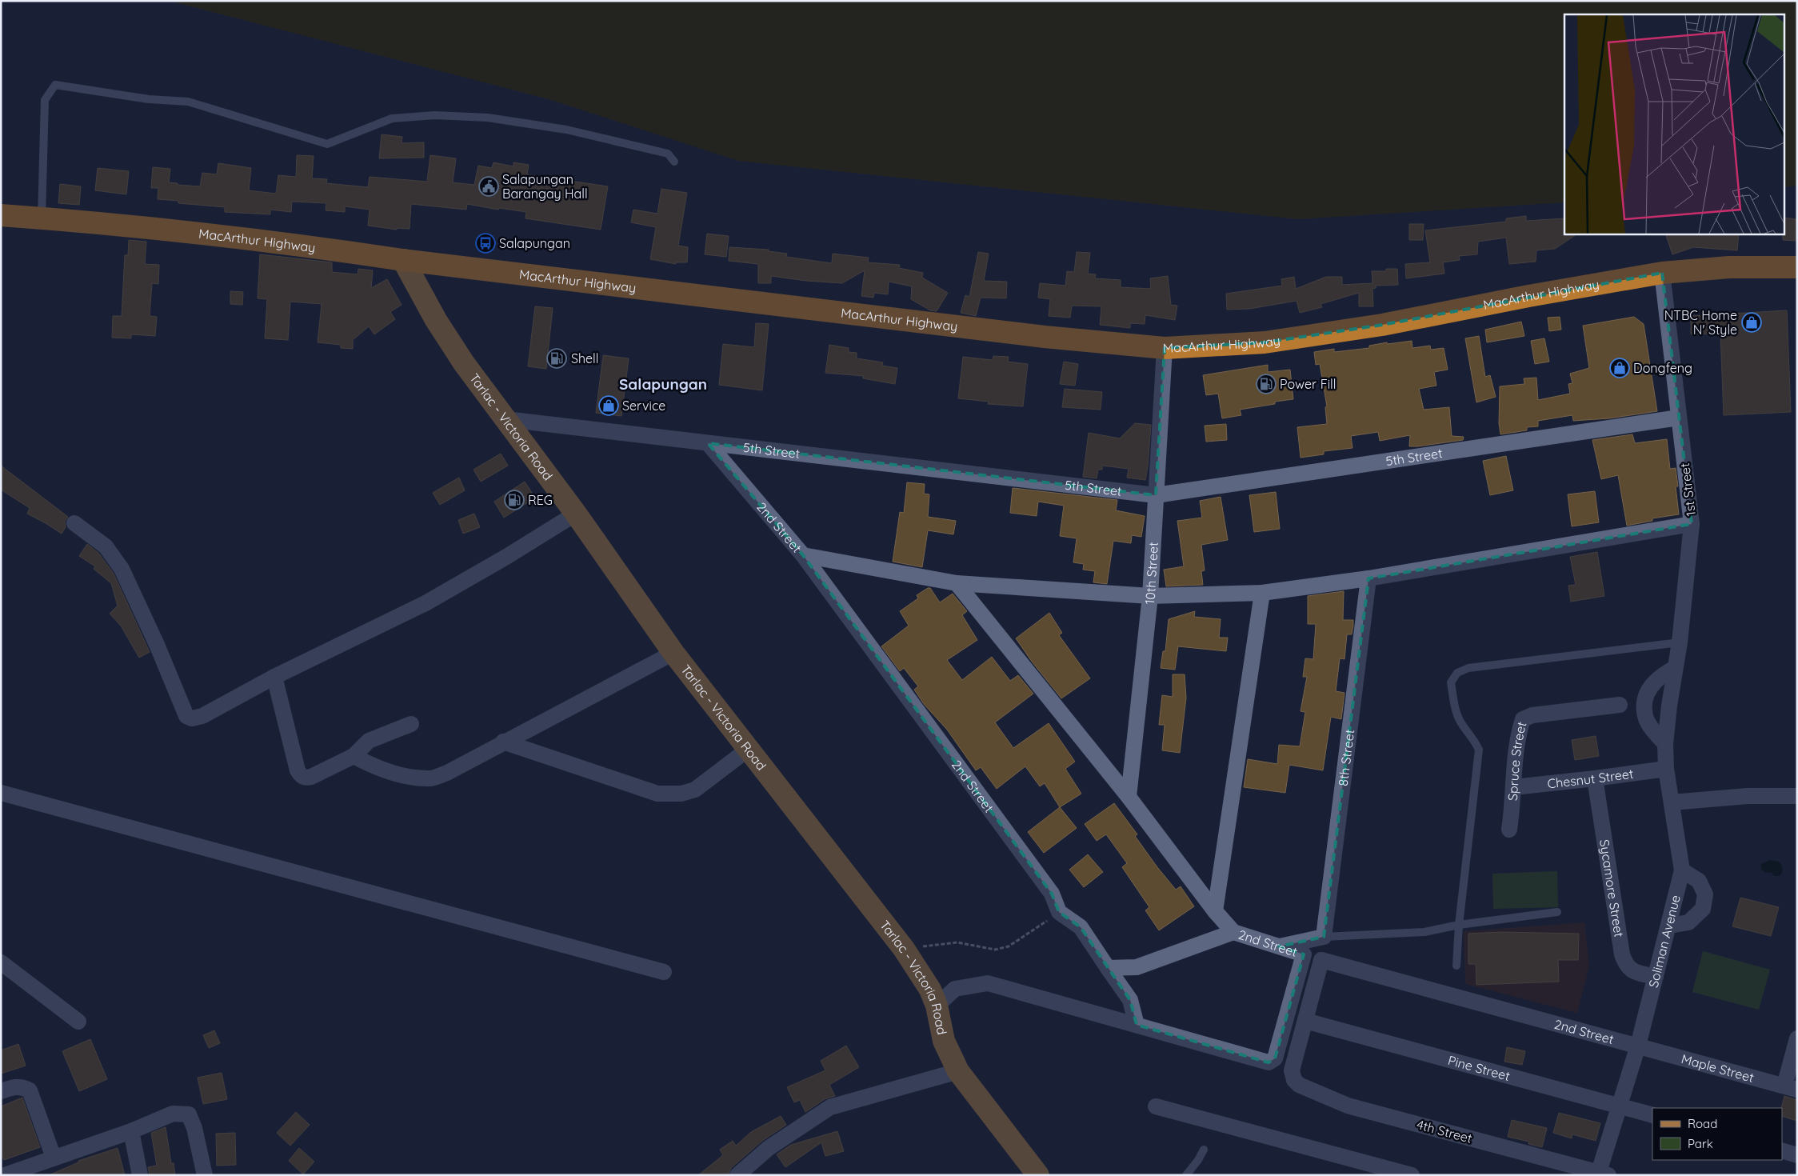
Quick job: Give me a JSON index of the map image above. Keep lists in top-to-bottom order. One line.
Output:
{"streets":{"highway":["MacArthur Highway"],"main road":["Tarlac - Victoria Road"],"street":["5th Street","1st Street","2nd Street","10th Street","8th Street","Spruce Street","Chesnut Street","Sycamore Street","Soliman Avenue","Maple Street","Pine Street","4th Street"]},"crossings":[["MacArthur Highway","Tarlac - Victoria Road"],["MacArthur Highway","1st Street"],["MacArthur Highway","10th Street"],["Tarlac - Victoria Road","5th Street"],["5th Street","1st Street"],["5th Street","2nd Street"],["5th Street","10th Street"],["1st Street","Soliman Avenue"],["2nd Street","Soliman Avenue"],["2nd Street","Maple Street"],["2nd Street","Pine Street"],["2nd Street","4th Street"],["Spruce Street","Chesnut Street"],["Chesnut Street","Sycamore Street"],["Chesnut Street","Soliman Avenue"],["Sycamore Street","Soliman Avenue"],["Soliman Avenue","Maple Street"],["Soliman Avenue","Pine Street"],["Soliman Avenue","4th Street"],["Pine Street","4th Street"]],"districts":["Salapungan"],"places":{"public building":["Salapungan Barangay Hall"],"bus stop":["Salapungan"],"shop":["NTBC Home N' Style","Dongfeng","Service"],"fuel station":["Shell","Power Fill","REG"]},"legend":["Road","Park"]}
